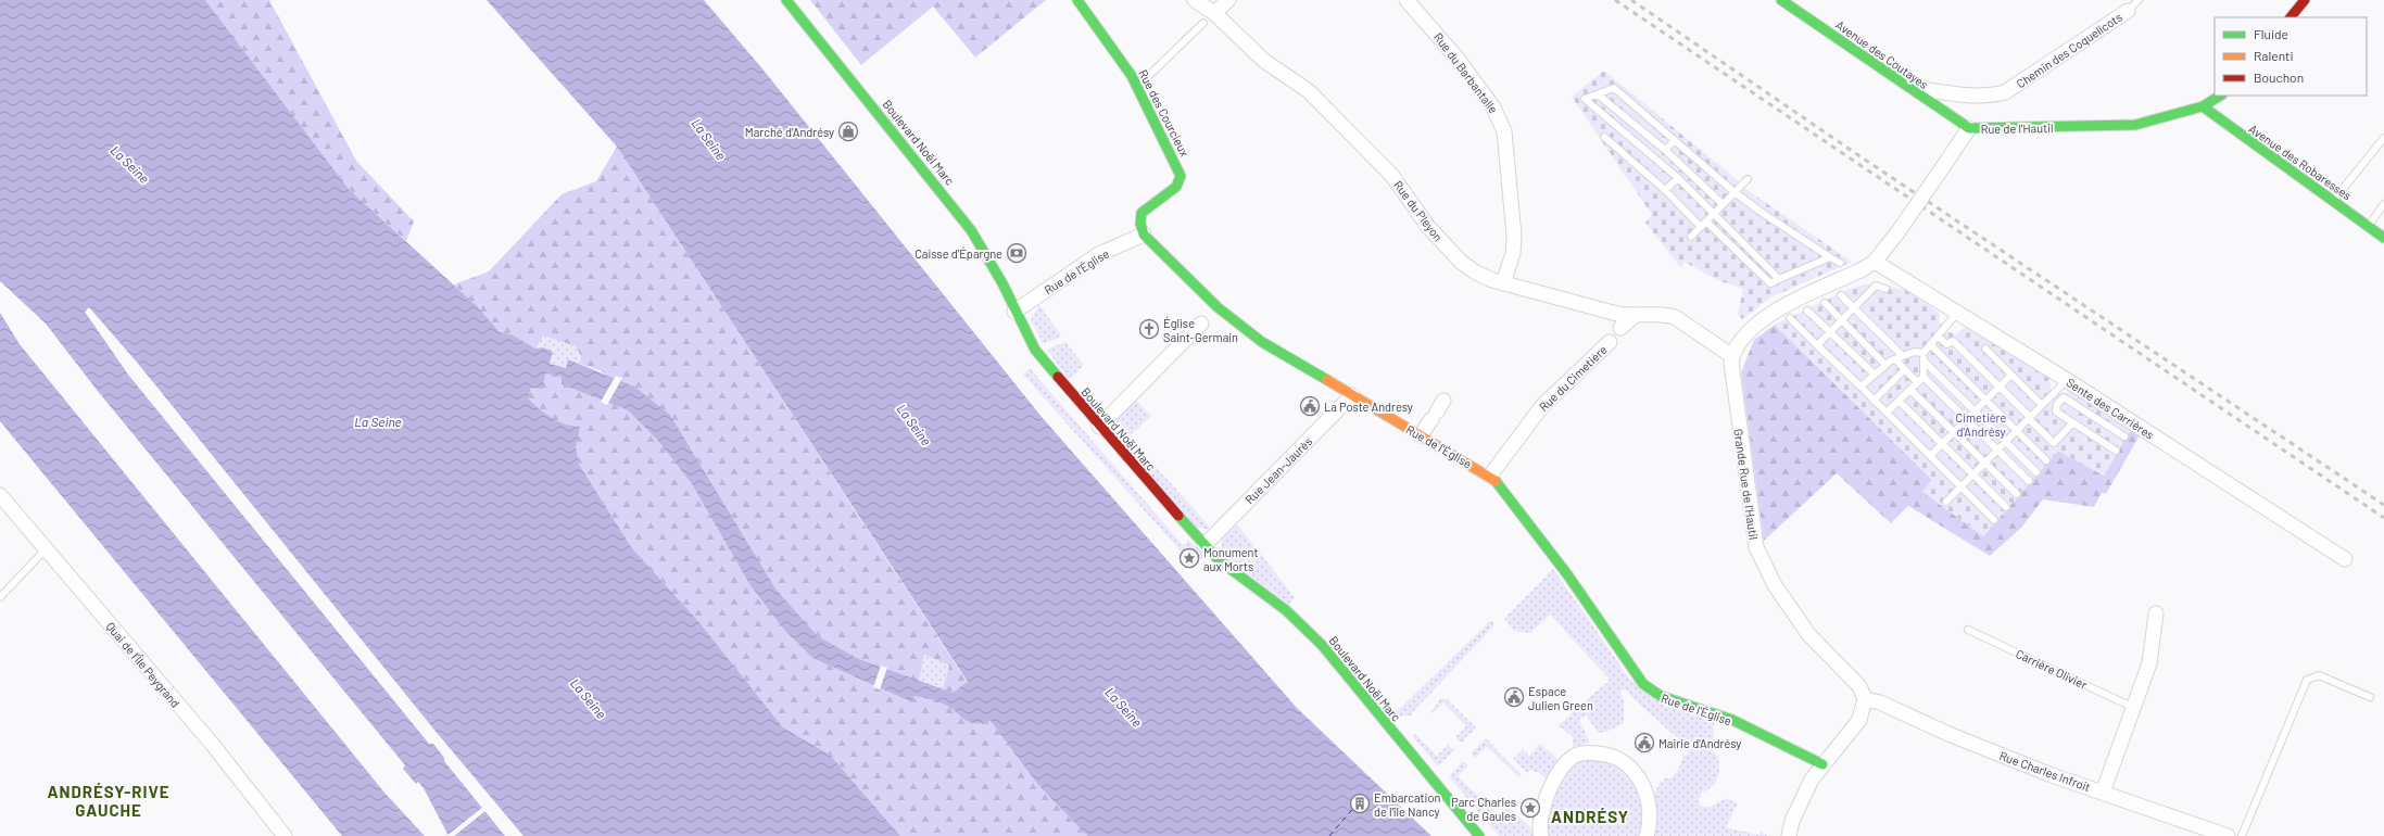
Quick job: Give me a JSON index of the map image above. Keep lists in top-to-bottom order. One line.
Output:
{"streets":{"street":["Chemin des Coquelicots","Avenue des Coutayes","Rue du Barbantalle","Rue des Courcieux","Rue de l'Hautil","Boulevard Noël Marc","Avenue des Robaresses","Rue du Pleyon","Rue de l'Église","Rue du Cimetière","Sente des Carrières","Rue Jean-Jaurès","Grande Rue de l'Hautil","Quai de l'Île Peygrand","Rue Charles Infroit"],"lane":["Carrière Olivier"]},"crossings":[["Chemin des Coquelicots","Avenue des Coutayes"],["Avenue des Coutayes","Rue de l'Hautil"],["Rue du Barbantalle","Rue du Pleyon"],["Rue des Courcieux","Rue de l'Église"],["Rue de l'Hautil","Avenue des Robaresses"],["Rue de l'Hautil","Sente des Carrières"],["Rue de l'Hautil","Grande Rue de l'Hautil"],["Boulevard Noël Marc","Rue de l'Église"],["Boulevard Noël Marc","Rue Jean-Jaurès"],["Rue du Pleyon","Grande Rue de l'Hautil"],["Rue de l'Église","Rue du Cimetière"],["Rue de l'Église","Rue Jean-Jaurès"],["Sente des Carrières","Grande Rue de l'Hautil"],["Grande Rue de l'Hautil","Rue Charles Infroit"]],"districts":["ANDRÉSY-RIVE GAUCHE","ANDRÉSY"],"water":["La Seine"],"parks":["Cimetière d'Andrésy"],"places":{"shop":["Marché d'Andrésy"],"bank":["Caisse d'Épargne"],"church":["Église Saint-Germain"],"public building":["La Poste Andresy","Espace Julien Green","Mairie d'Andrésy"],"place":["Monument aux Morts","Parc Charles de Gaules"],"building":["Embarcation de l'île Nancy"]},"legend":["Fluide","Ralenti","Bouchon"]}
